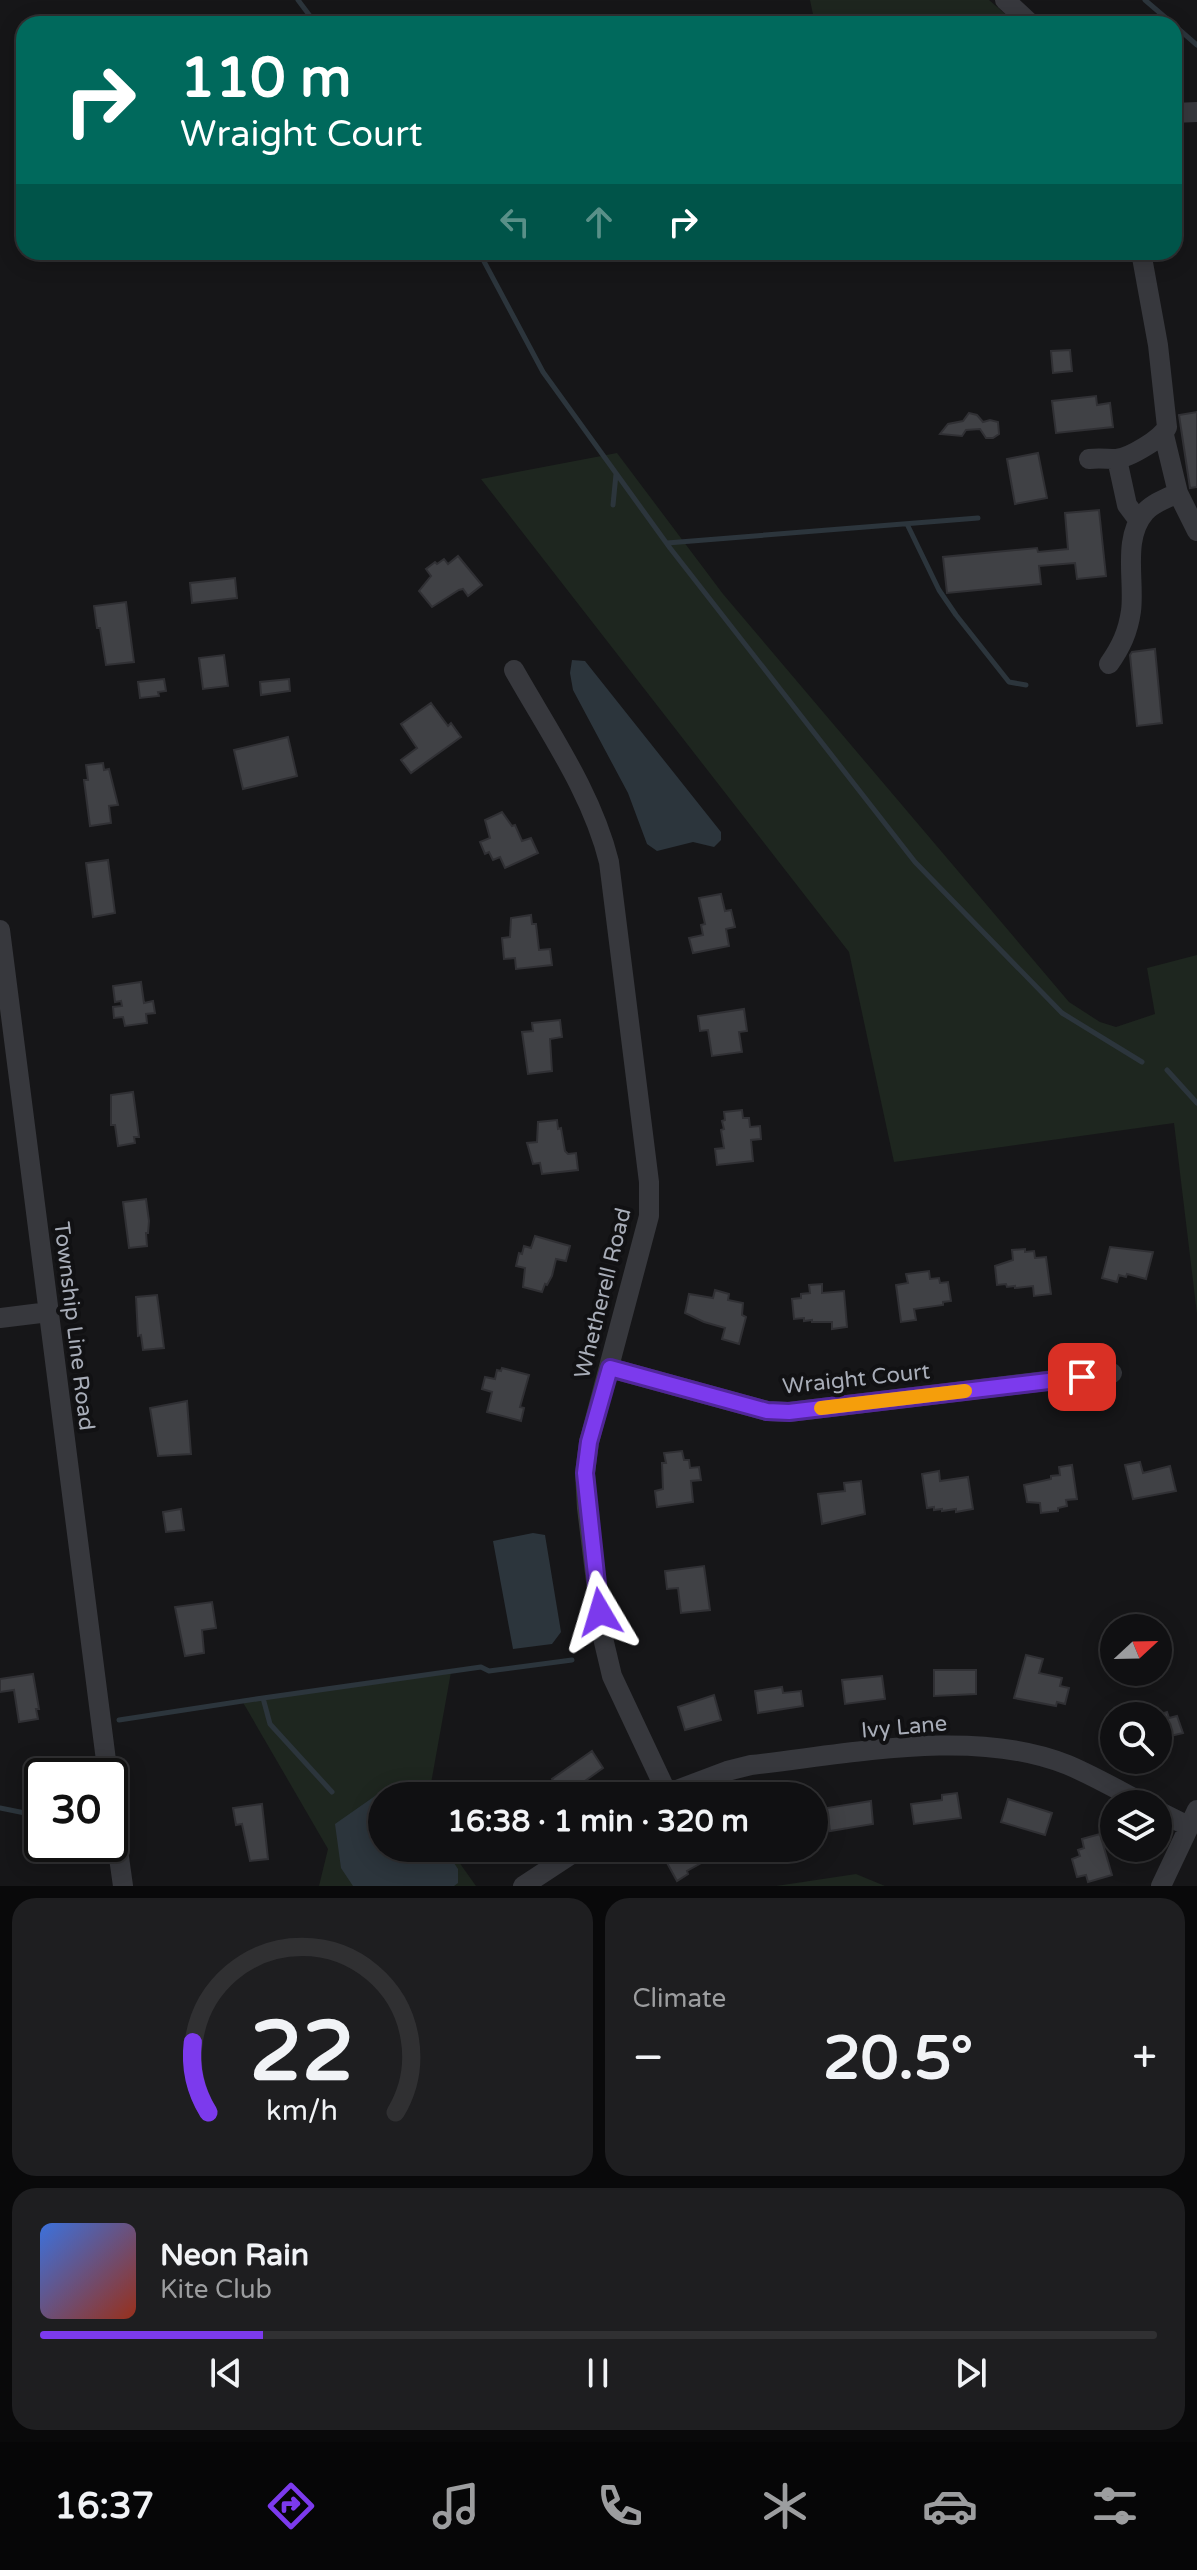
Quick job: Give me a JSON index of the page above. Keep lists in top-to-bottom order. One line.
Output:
{"streets":{"street":["Whetherell Road","Township Line Road","Wraight Court","Ivy Lane"]},"crossings":[["Whetherell Road","Wraight Court"]],"north":"right","page":{"turn":["110 m","Wraight Court"],"limit":"30","trip":"16:38 · 1 min · 320 m","tile":"Climate","heat":["−","20.5°","+"],"song":["Neon Rain","Kite Club"],"tabs":"16:37","gauge":["22","km/h"]}}
